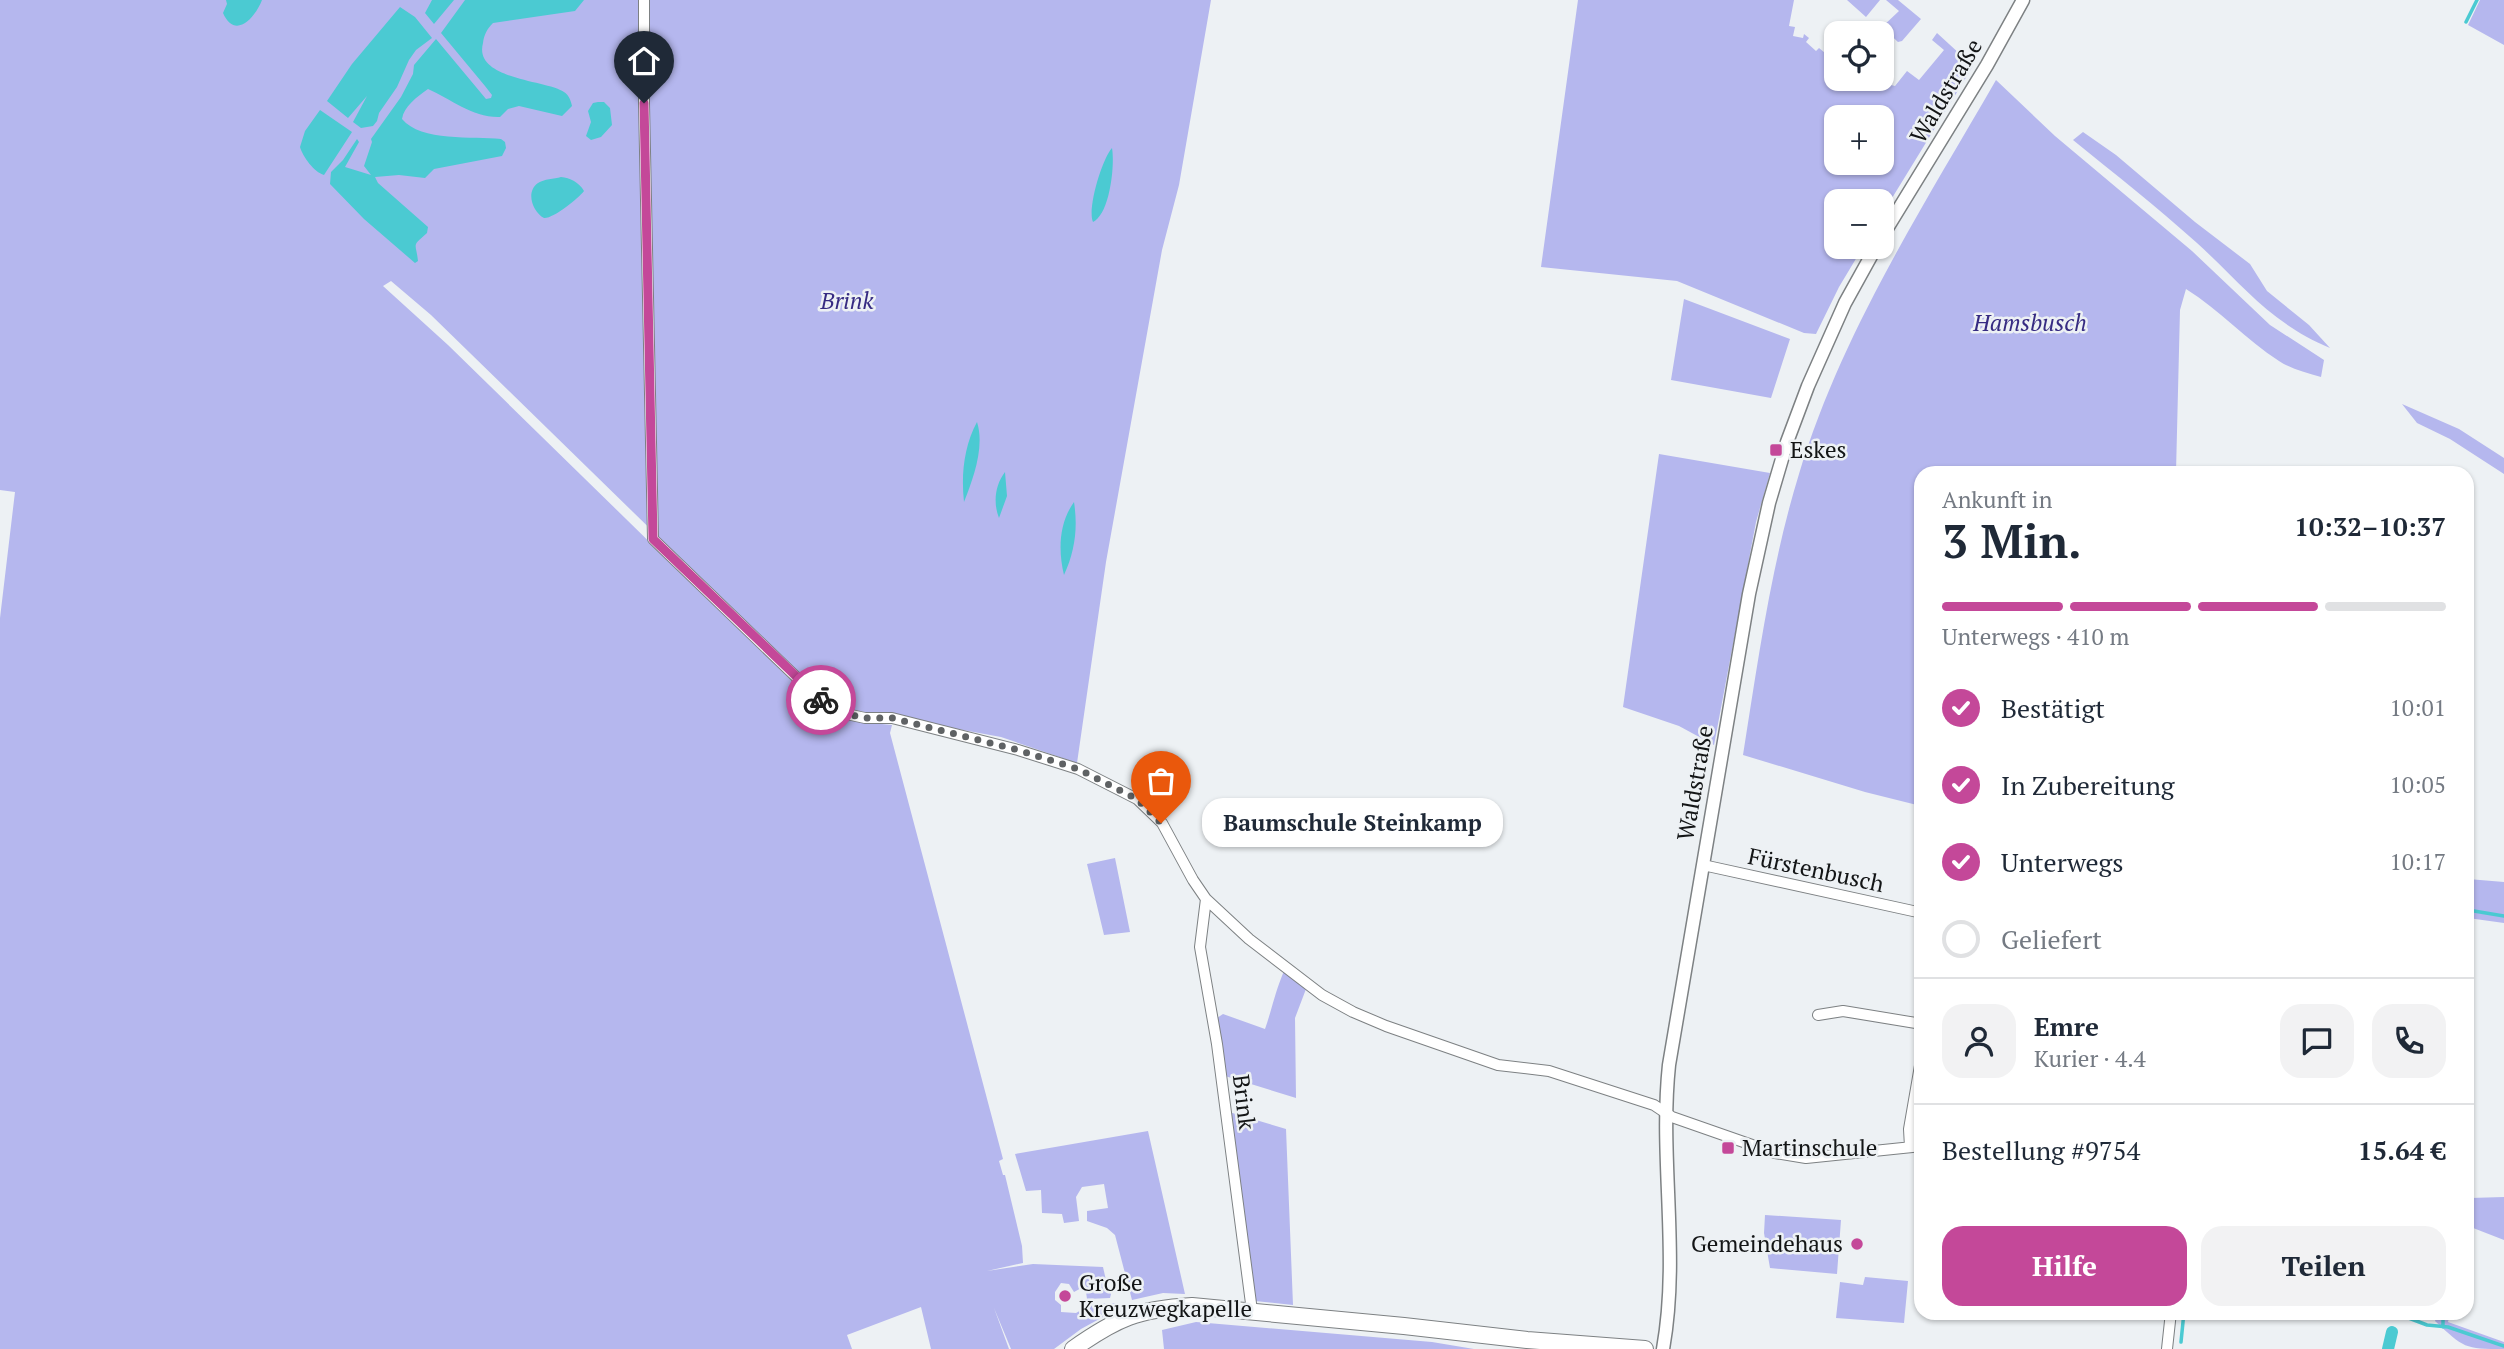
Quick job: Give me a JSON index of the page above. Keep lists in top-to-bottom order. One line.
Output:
{"streets":{"street":["Waldstraße","Fürstenbusch","Brink"]},"crossings":[["Waldstraße","Fürstenbusch"]],"parks":["Brink","Hamsbusch"],"places":{"transit":["Eskes","Martinschule"],"other":["Baumschule Steinkamp","Gemeindehaus","Große Kreuzwegkapelle"]},"page":{"map_buttons":["+","−"],"heading":["3 Min.","Ankunft in","10:32–10:37"],"panel":["Emre","Kurier · 4.4","Bestellung #9754","15.64 €"],"bar":"Unterwegs · 410 m","list":[["Bestätigt","10:01"],["In Zubereitung","10:05"],["Unterwegs","10:17"],"Geliefert"],"bubble":"Baumschule Steinkamp","buttons":["Hilfe","Teilen"]}}
